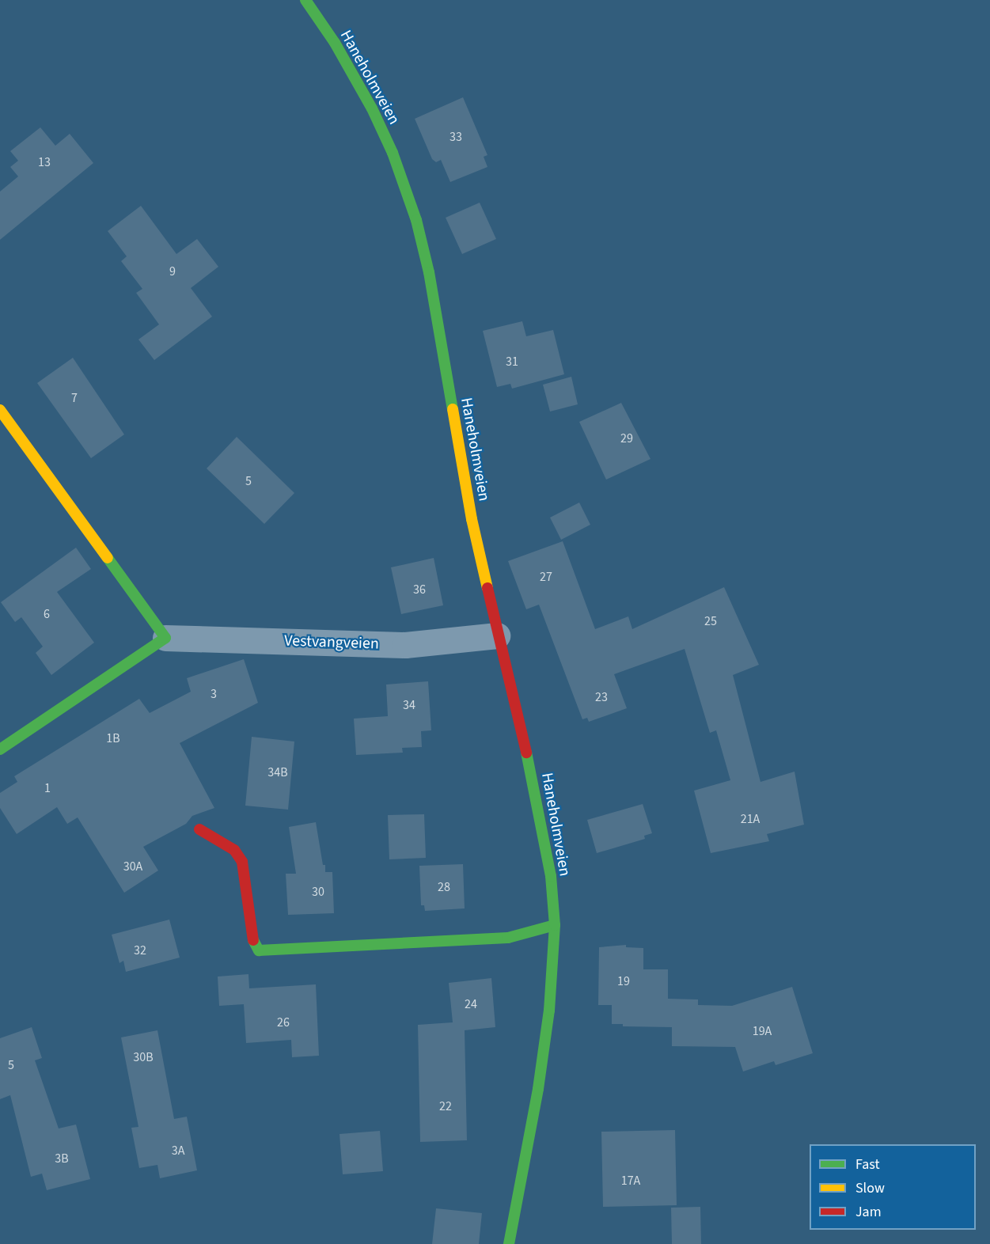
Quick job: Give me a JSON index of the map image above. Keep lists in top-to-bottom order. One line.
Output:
{"streets":{"main road":["Haneholmveien"],"street":["Vestvangveien"]},"crossings":[["Haneholmveien","Vestvangveien"]],"house_numbers":["33","13","9","31","7","29","5","27","36","6","25","3","23","34","1B","34B","1","21A","30A","28","30","32","19","24","26","19A","30B","5","22","3A","3B","17A"],"legend":["Fast","Slow","Jam"]}
